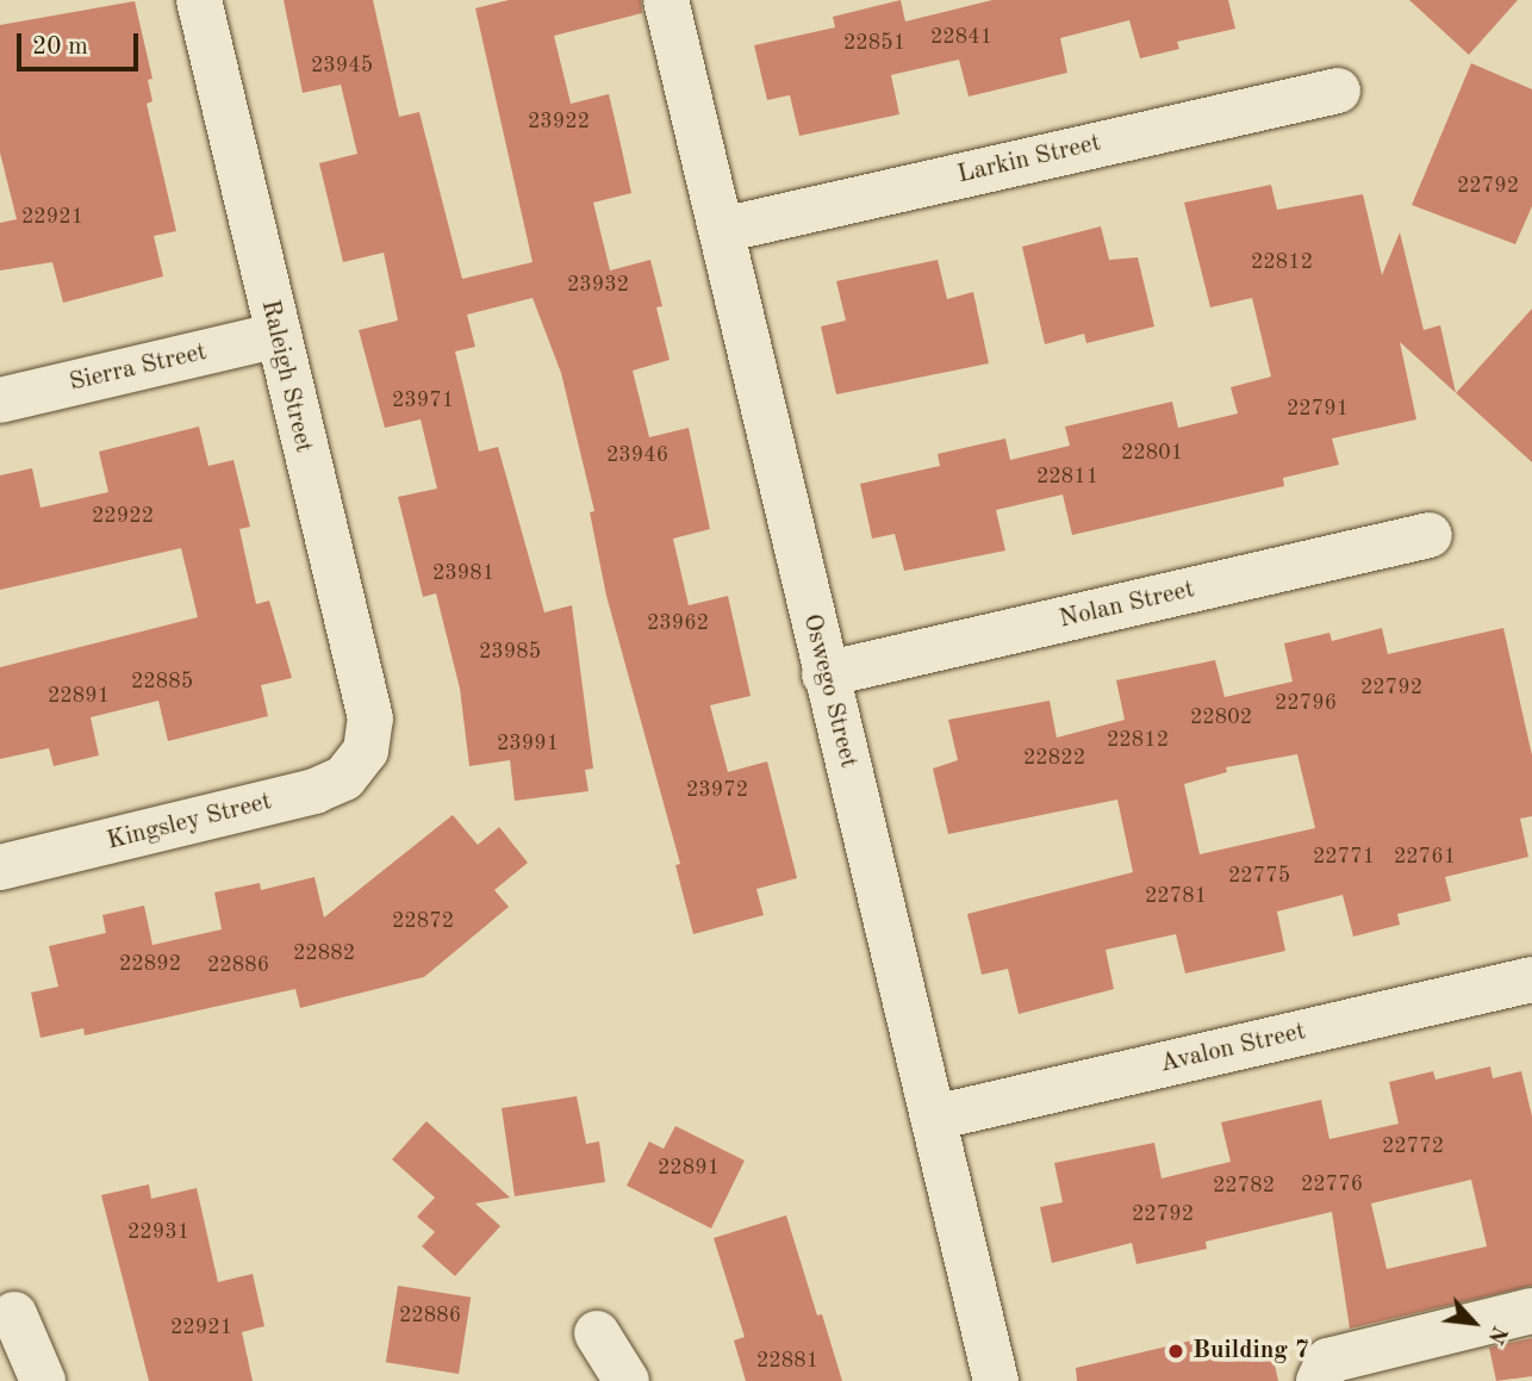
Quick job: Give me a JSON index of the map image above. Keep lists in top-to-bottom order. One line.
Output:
{"streets":{"street":["Larkin Street","Sierra Street","Raleigh Street","Nolan Street","Oswego Street","Kingsley Street","Avalon Street"]},"crossings":[["Larkin Street","Oswego Street"],["Sierra Street","Raleigh Street"],["Raleigh Street","Kingsley Street"],["Nolan Street","Oswego Street"],["Oswego Street","Avalon Street"]],"places":["Building 7"],"house_numbers":["22841","22851","23945","23922","22792","22921","22812","23932","23971","22791","22801","23946","22811","22922","23981","23962","23985","22885","22792","22891","22796","22802","22812","23991","22822","23972","22771","22761","22775","22781","22872","22882","22892","22886","22772","22891","22776","22782","22792","22931","22886","22921","22881"],"scale_bar":"20 m","north":"bottom right"}
